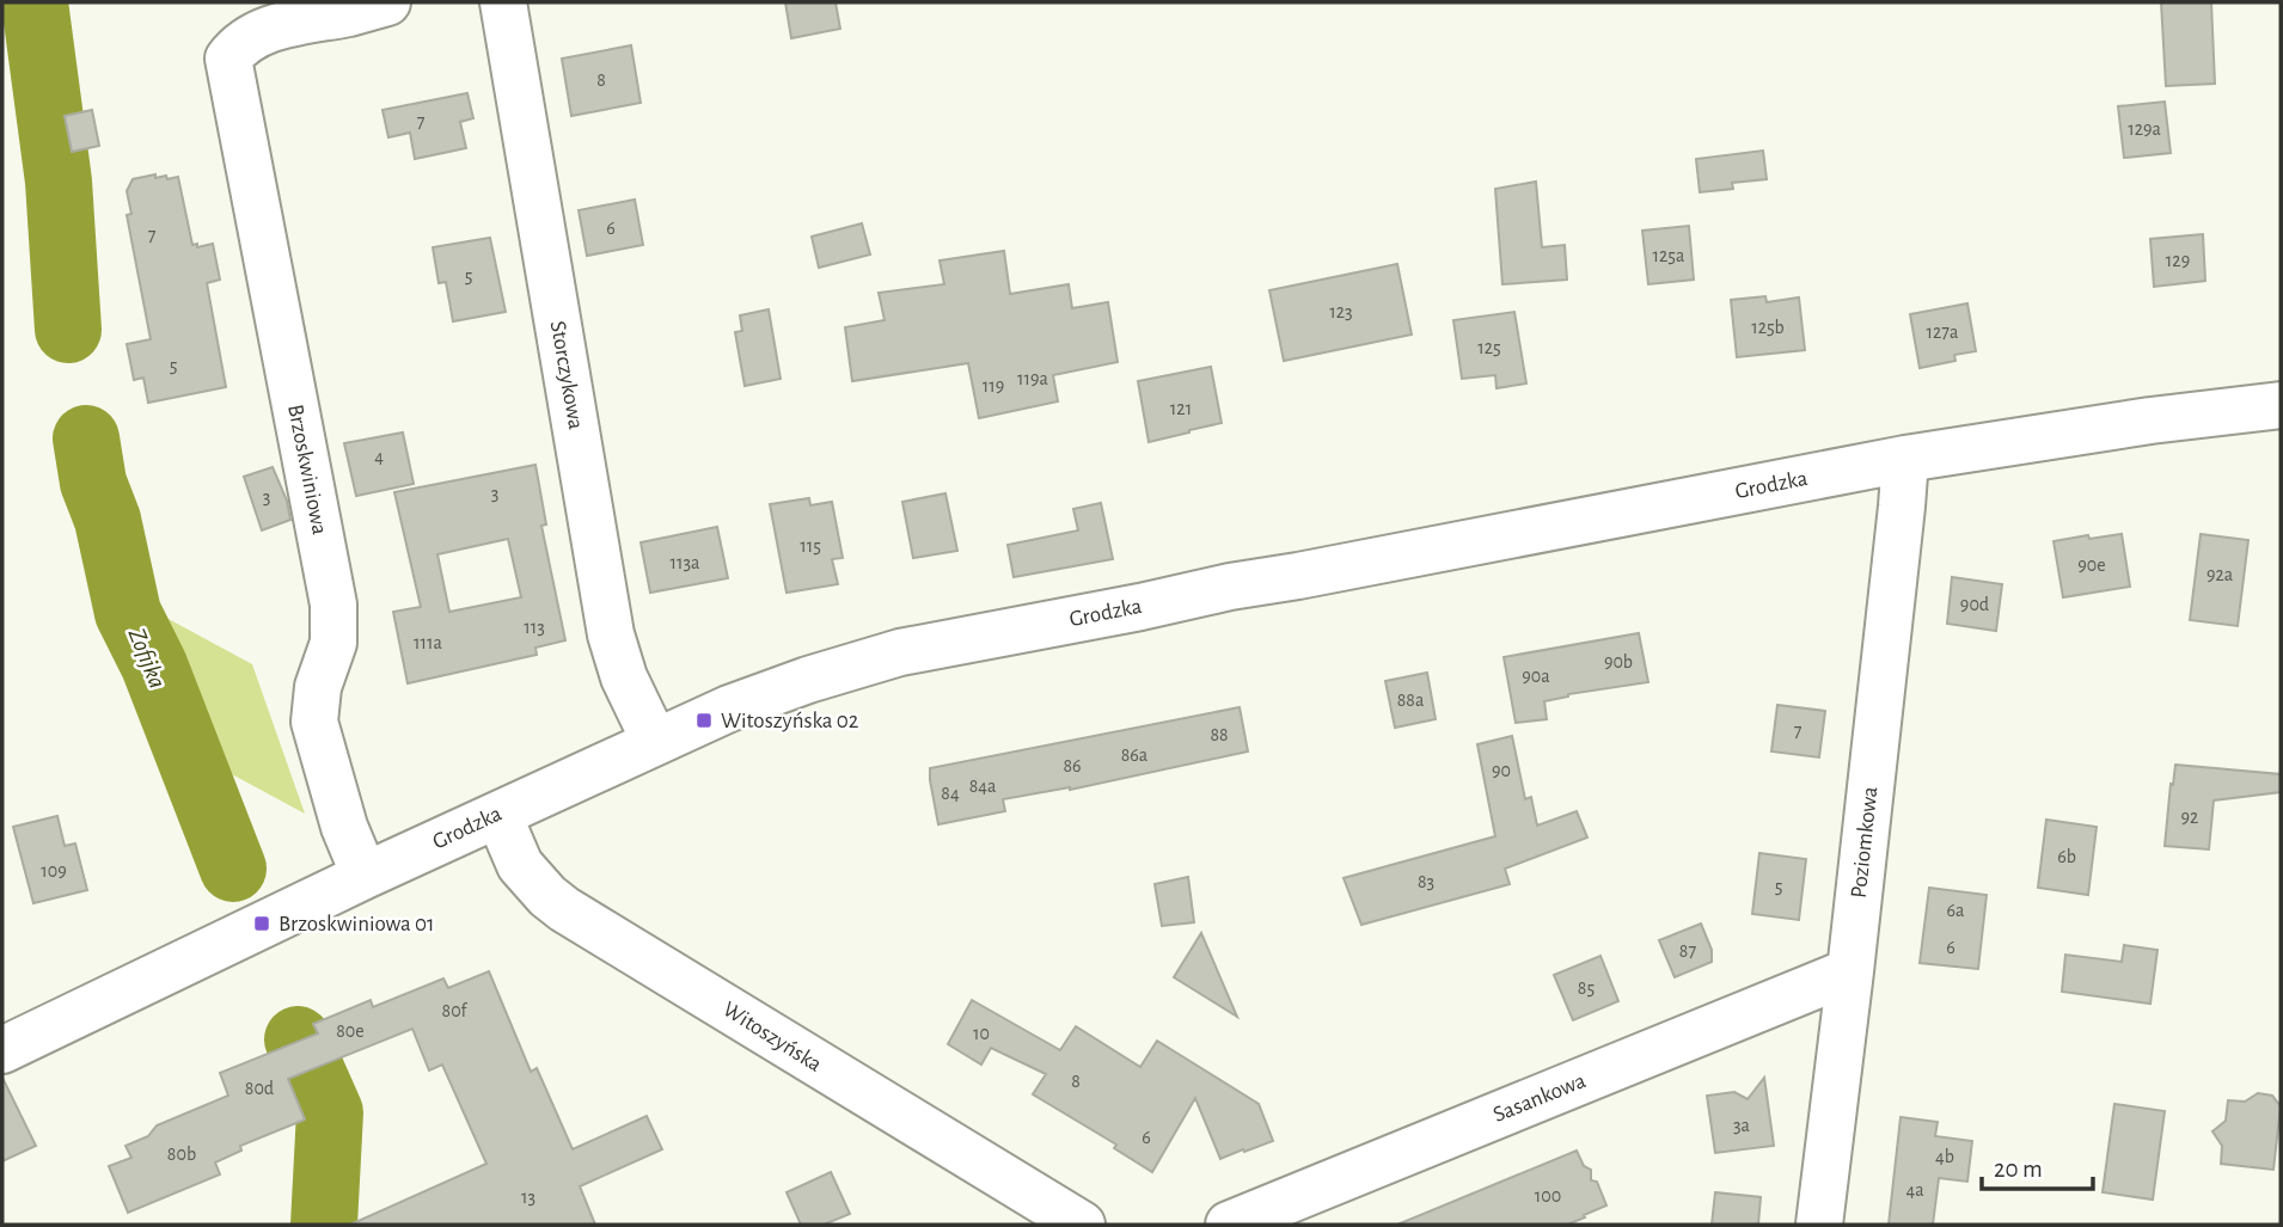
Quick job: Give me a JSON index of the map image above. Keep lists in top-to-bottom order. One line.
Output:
{"streets":{"street":["Storczykowa","Brzoskwiniowa","Grodzka","Poziomkowa","Witoszyńska","Sasankowa"]},"crossings":[["Storczykowa","Grodzka"],["Brzoskwiniowa","Grodzka"],["Grodzka","Poziomkowa"],["Grodzka","Witoszyńska"],["Poziomkowa","Sasankowa"]],"water":["Zofijka"],"places":{"transit":["Witoszyńska 02","Brzoskwiniowa 01"]},"house_numbers":["8","7","129a","6","7","125a","129","5","123","125b","127a","125","5","119a","119","121","4","3","3","115","113a","90e","92a","90d","113","111a","90b","90a","88a","7","88","86a","86","90","84a","84","92","6b","109","83","5","6a","6","87","85","80f","80e","10","8","80d","3a","6","80b","4b","4a","100","13"],"scale_bar":"20 m"}
